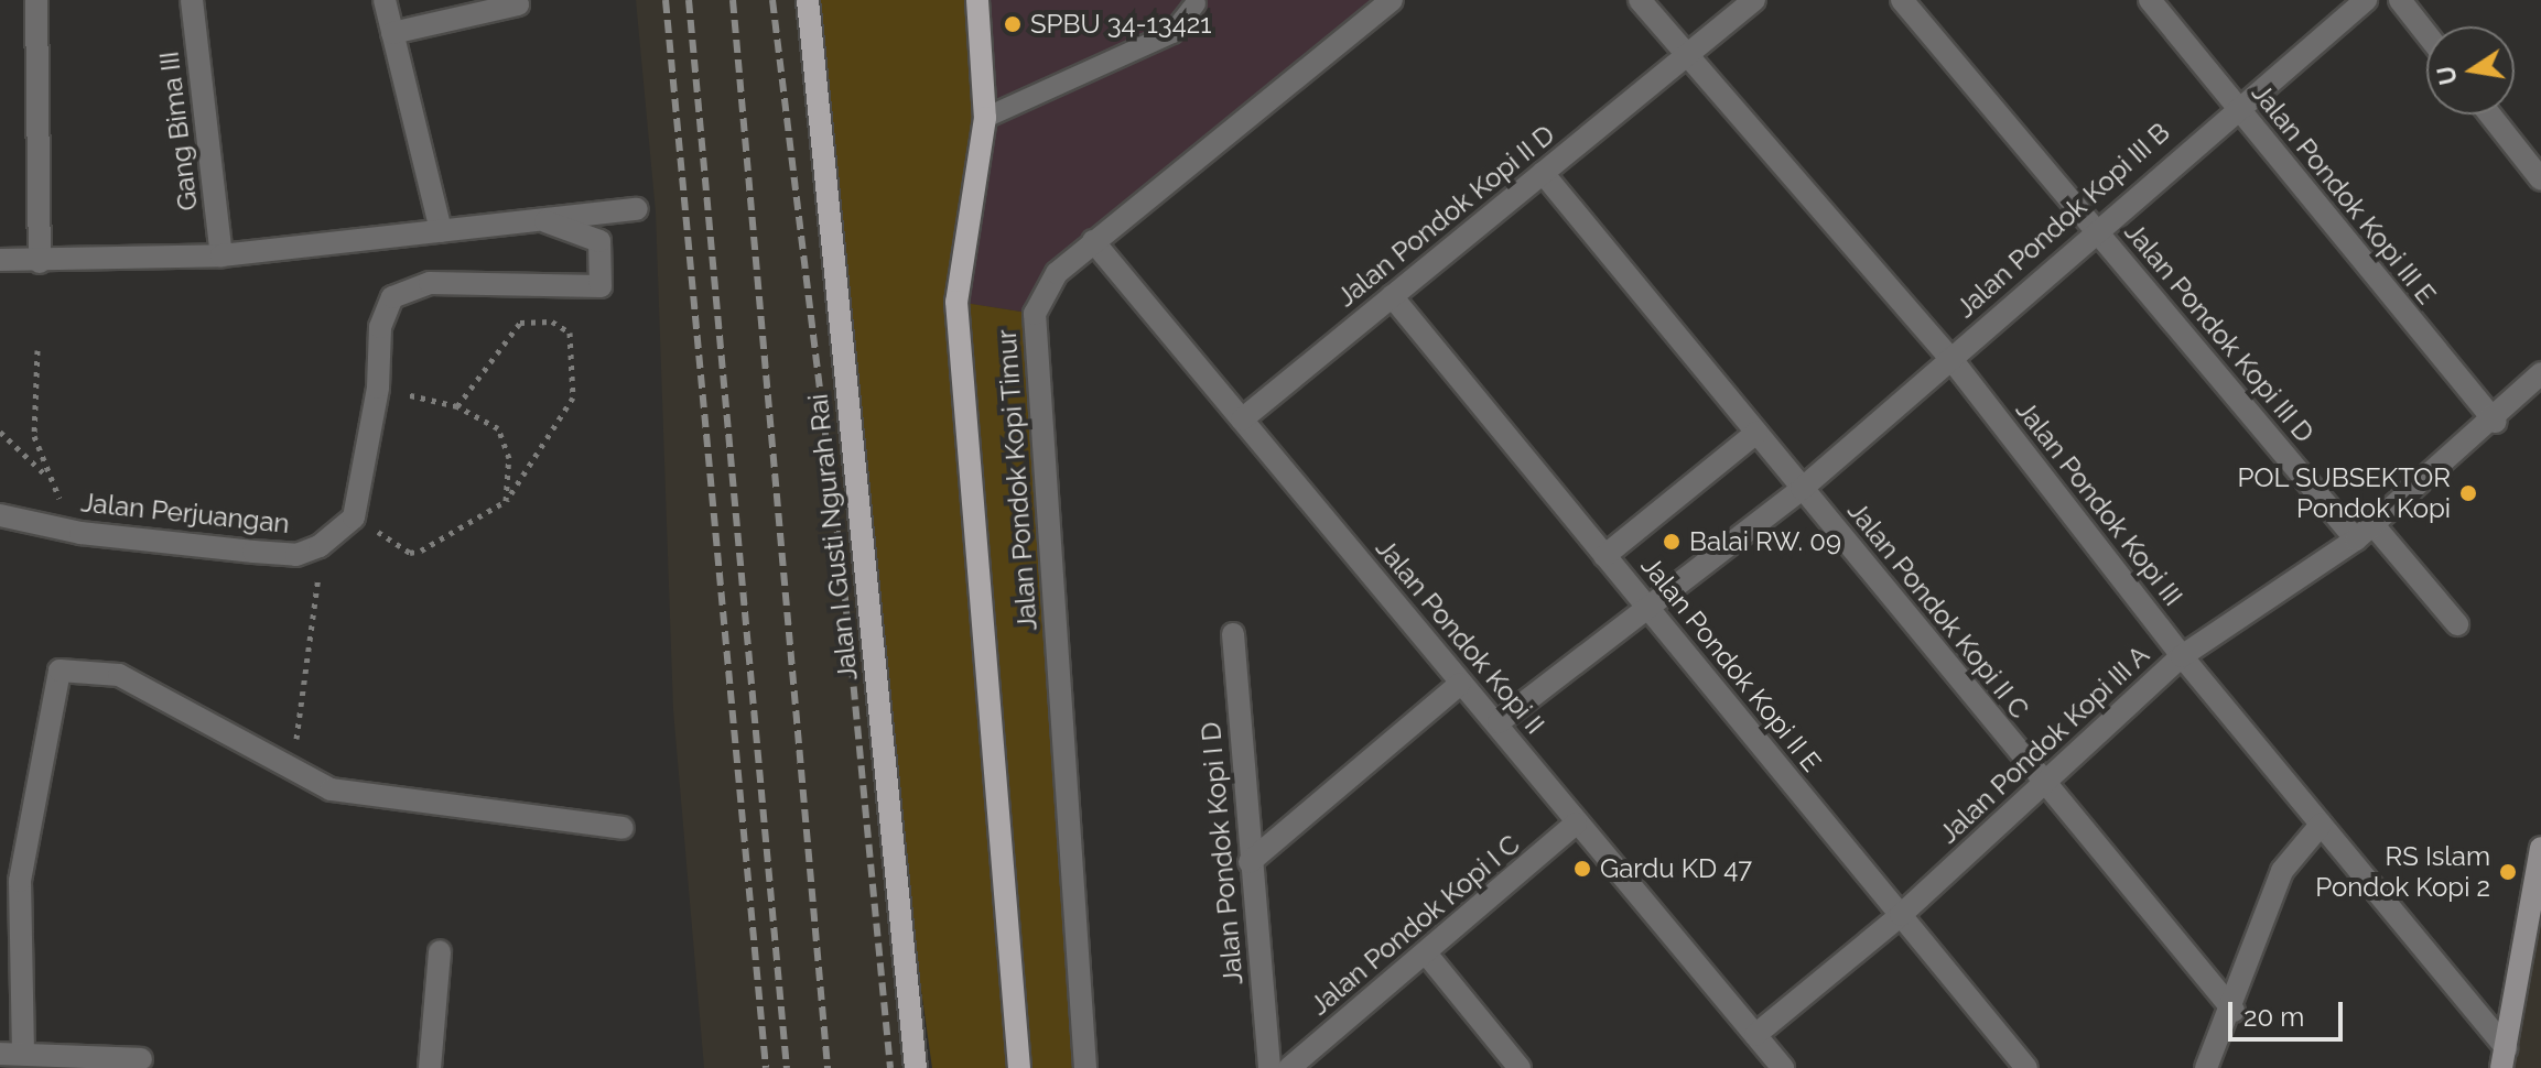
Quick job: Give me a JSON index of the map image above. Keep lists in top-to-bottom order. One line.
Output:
{"streets":{"main road":["Jalan I Gusti Ngurah Rai"],"street":["Gang Bima III","Jalan Pondok Kopi III E","Jalan Pondok Kopi II D","Jalan Pondok Kopi III B","Jalan Pondok Kopi III D","Jalan Pondok Kopi Timur","Jalan Pondok Kopi III","Jalan Perjuangan","Jalan Pondok Kopi II C","Jalan Pondok Kopi II","Jalan Pondok Kopi II E","Jalan Pondok Kopi III A","Jalan Pondok Kopi I D","Jalan Pondok Kopi I C"]},"crossings":[["Jalan Pondok Kopi III E","Jalan Pondok Kopi III B"],["Jalan Pondok Kopi III E","Jalan Pondok Kopi III A"],["Jalan Pondok Kopi II D","Jalan Pondok Kopi III"],["Jalan Pondok Kopi II D","Jalan Pondok Kopi II C"],["Jalan Pondok Kopi II D","Jalan Pondok Kopi II"],["Jalan Pondok Kopi II D","Jalan Pondok Kopi II E"],["Jalan Pondok Kopi III B","Jalan Pondok Kopi III D"],["Jalan Pondok Kopi III B","Jalan Pondok Kopi III"],["Jalan Pondok Kopi III B","Jalan Pondok Kopi II C"],["Jalan Pondok Kopi III D","Jalan Pondok Kopi III A"],["Jalan Pondok Kopi Timur","Jalan Pondok Kopi II"],["Jalan Pondok Kopi III","Jalan Pondok Kopi III A"],["Jalan Pondok Kopi II C","Jalan Pondok Kopi III A"],["Jalan Pondok Kopi II","Jalan Pondok Kopi III A"],["Jalan Pondok Kopi II","Jalan Pondok Kopi I C"],["Jalan Pondok Kopi II E","Jalan Pondok Kopi III A"]],"places":["SPBU 34-13421","POL SUBSEKTOR Pondok Kopi","Balai RW. 09","Gardu KD 47","RS Islam Pondok Kopi 2"],"scale_bar":"20 m","north":"left"}
